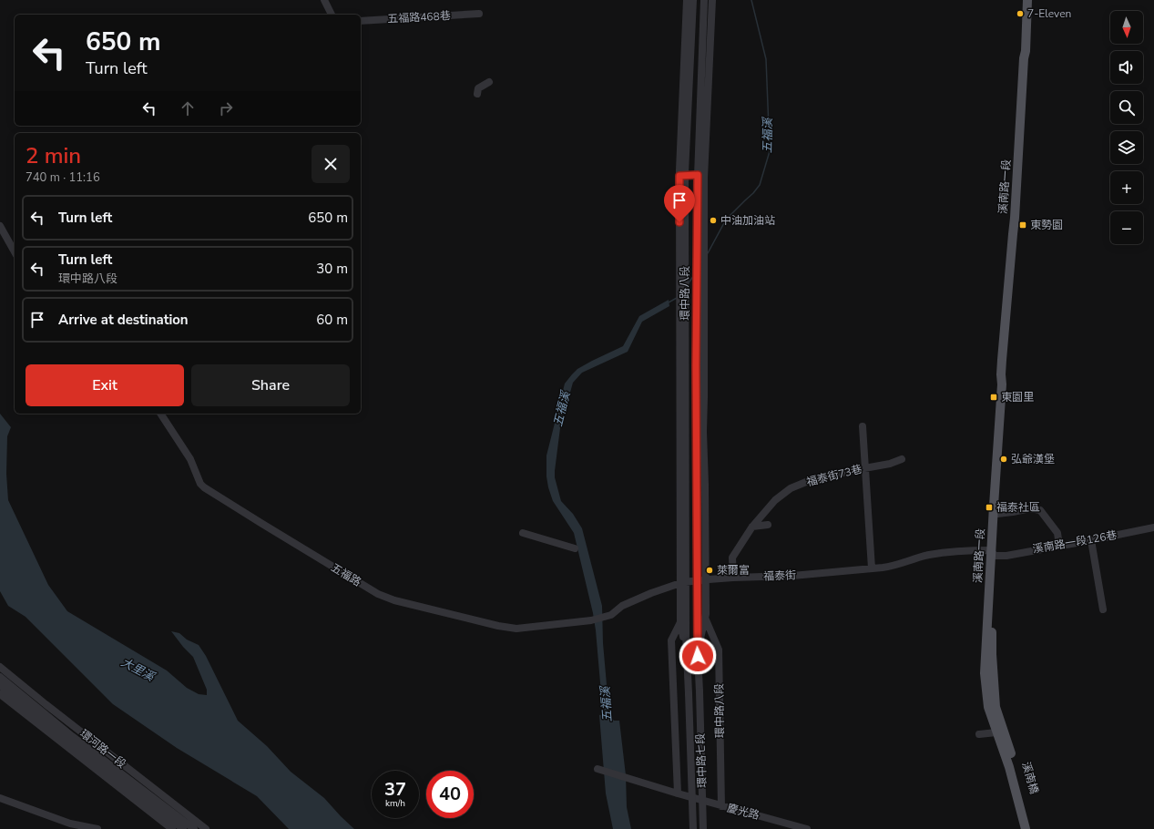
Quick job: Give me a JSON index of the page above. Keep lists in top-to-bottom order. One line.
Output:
{"streets":{"main road":["溪南路一段","溪南橋"],"street":["五福路468巷","環中路八段","福泰街73巷","溪南路一段126巷","五福路","福泰街","環河路一段","環中路七段","慶光路"]},"crossings":[["溪南路一段","溪南路一段126巷"],["溪南路一段","福泰街"],["溪南路一段","溪南橋"],["環中路八段","福泰街"],["環中路八段","環中路七段"],["環中路八段","慶光路"],["福泰街73巷","福泰街"],["溪南路一段126巷","福泰街"],["五福路","福泰街"]],"water":["五福溪","大里溪"],"places":{"other":["7-Eleven","中油加油站","弘爺漢堡","萊爾富"],"transit":["東勢園","東園里","福泰社區"]},"north":"bottom","page":{"map_buttons":["+","−"],"turn":["650 m","Turn left"],"heading":["2 min","740 m · 11:16"],"list":[{"name":"Turn left","value":"650 m"},{"name":"Turn left","note":"環中路八段","value":"30 m"},{"name":"Arrive at destination","value":"60 m"}],"buttons":["Exit","Share"],"speed":"37 km/h","limit":"40"}}
